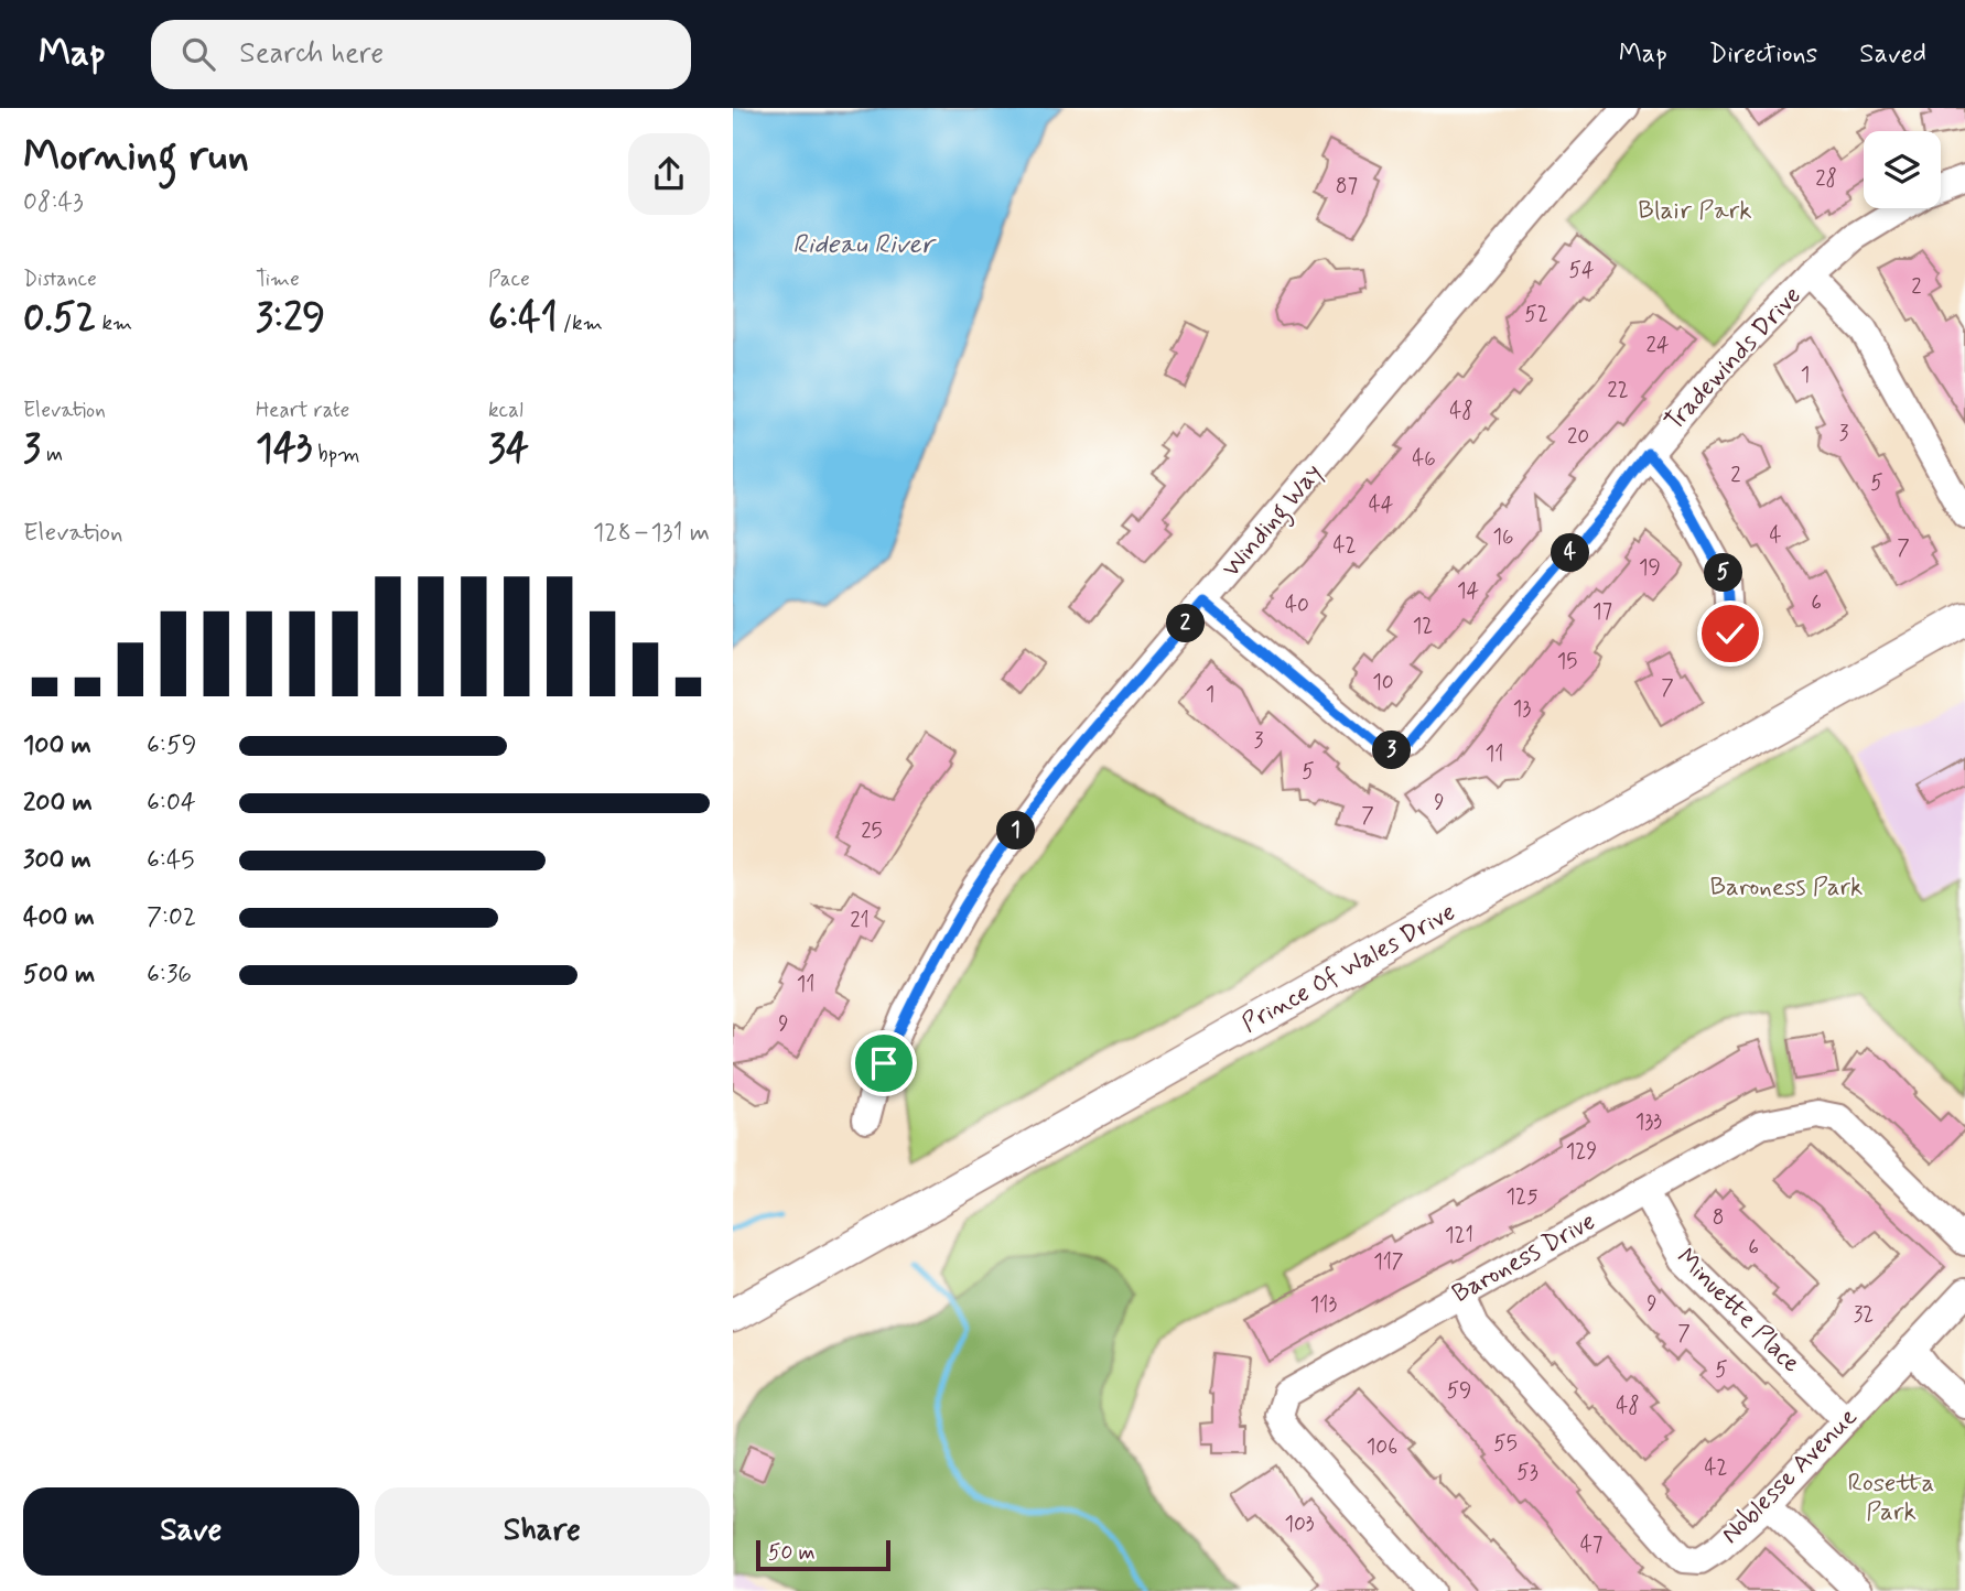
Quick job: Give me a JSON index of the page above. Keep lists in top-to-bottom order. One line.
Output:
{"streets":{"main road":["Prince Of Wales Drive"],"street":["Tradewinds Drive","Winding Way","Baroness Drive","Minuette Place","Noblesse Avenue"]},"crossings":[["Tradewinds Drive","Winding Way"],["Baroness Drive","Minuette Place"],["Baroness Drive","Noblesse Avenue"],["Minuette Place","Noblesse Avenue"]],"water":["Rideau River"],"parks":["Blair Park","Baroness Park","Rosetta Park"],"house_numbers":["28","87","54","2","52","24","1","22","48","3","20","46","2","5","44","4","16","42","7","19","14","6","40","17","12","15","10","7","1","13","3","11","5","9","7","25","21","11","9","133","129","125","8","121","6","117","9","113","32","7","5","59","48","55","106","42","53","103","47"],"scale_bar":"50 m","page":{"header":"Map","search":"Search here","nav":["Map","Directions","Saved"],"heading":["Morning run","08:43"],"stats":[["Distance","0.52 km"],["Time","3:29"],["Pace","6:41 /km"],["Elevation","3 m"],["Heart rate","143 bpm"],["kcal","34"]],"chart":["Elevation","128–131 m"],"pins":["4","5","2","3","1"],"list":[{"name":"100 m","note":"6:59"},{"name":"200 m","note":"6:04"},{"name":"300 m","note":"6:45"},{"name":"400 m","note":"7:02"},{"name":"500 m","note":"6:36"}],"buttons":["Save","Share"],"scale":"50 m"}}
